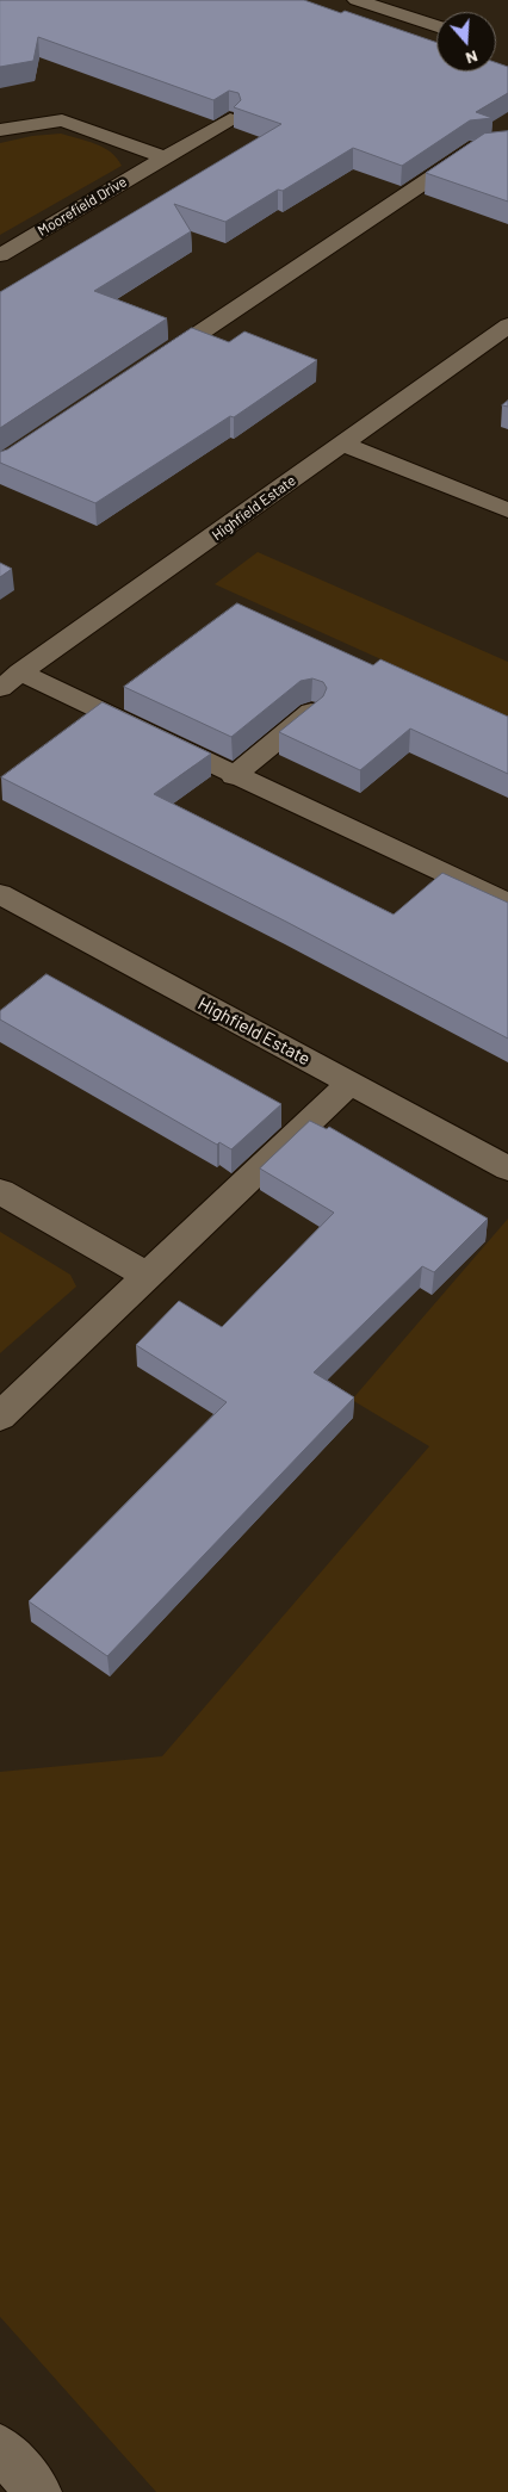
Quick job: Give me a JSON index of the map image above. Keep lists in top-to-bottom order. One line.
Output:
{"streets":{"street":["Moorefield Drive","Highfield Estate"]},"north":"bottom"}
